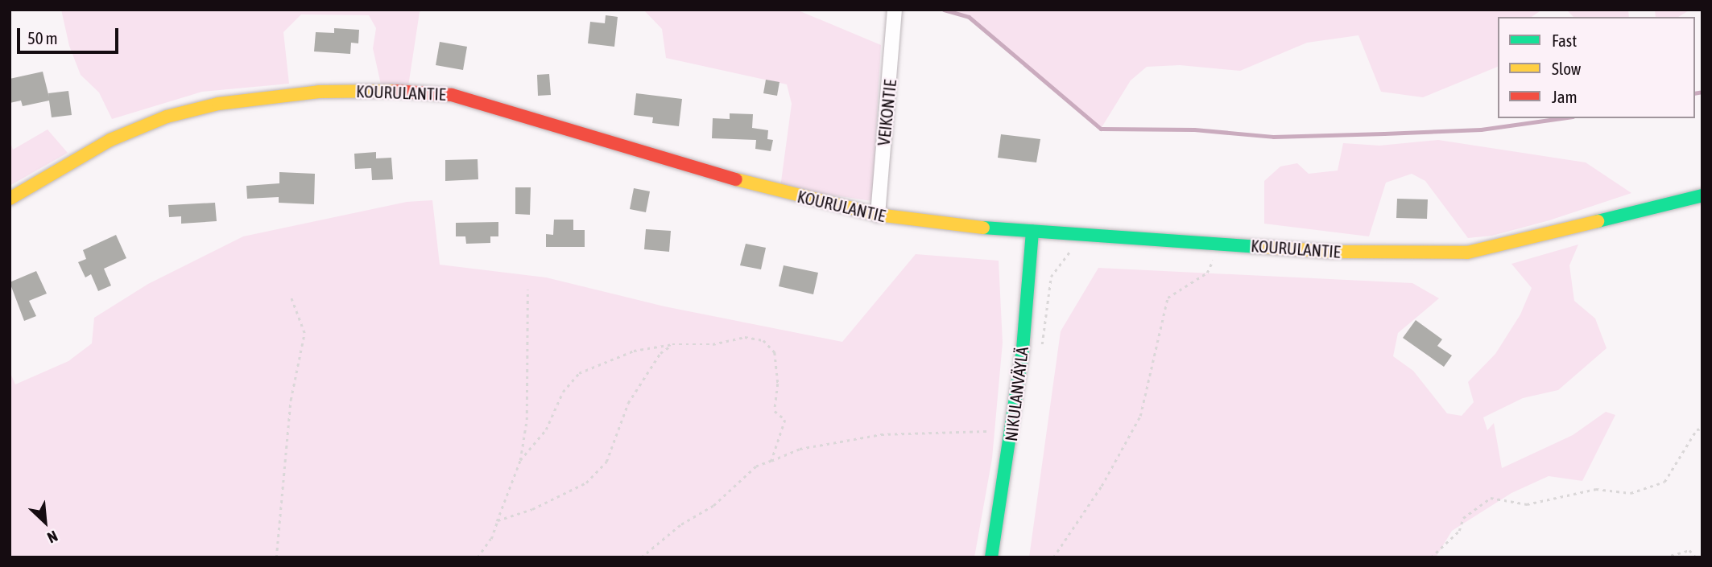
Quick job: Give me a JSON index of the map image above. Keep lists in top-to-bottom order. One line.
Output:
{"streets":{"street":["KOURULANTIE","VEIKONTIE","NIKULANVÄYLÄ"]},"crossings":[["KOURULANTIE","VEIKONTIE"],["KOURULANTIE","NIKULANVÄYLÄ"]],"legend":["Fast","Slow","Jam"],"scale_bar":"50 m","north":"bottom right"}
